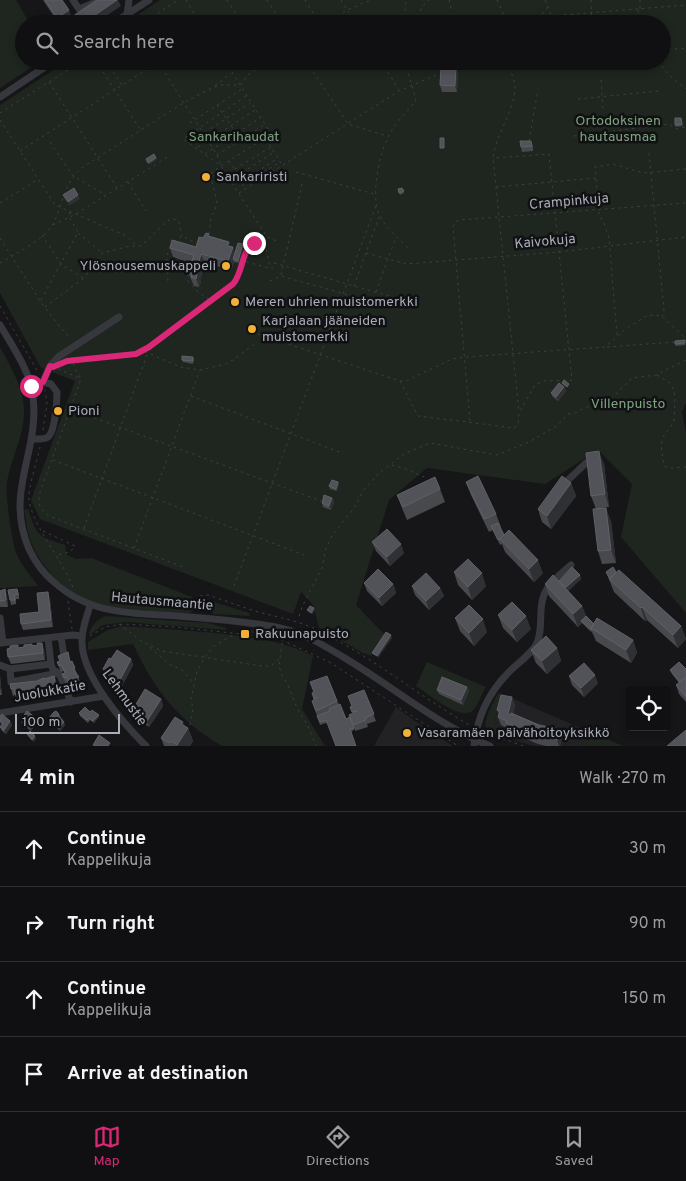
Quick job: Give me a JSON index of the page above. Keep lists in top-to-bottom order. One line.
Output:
{"streets":{"street":["Hautausmaantie","Juolukkatie","Lehmustie"],"path":["Crampinkuja","Kaivokuja"]},"crossings":[["Crampinkuja","Kaivokuja"],["Hautausmaantie","Lehmustie"],["Juolukkatie","Lehmustie"]],"parks":["Ortodoksinen hautausmaa","Sankarihaudat","Villenpuisto"],"places":{"other":["Sankariristi","Ylösnousemuskappeli","Meren uhrien muistomerkki","Karjalaan jääneiden muistomerkki","Pioni","Vasaramäen päivähoitoyksikkö"],"transit":["Rakuunapuisto"]},"scale_bar":"100 m","page":{"search":"Search here","scale":"100 m","heading":["4 min","Walk · 270 m"],"list":[["Continue","Kappelikuja","30 m"],["Turn right","90 m"],["Continue","Kappelikuja","150 m"],"Arrive at destination"],"nav":["Map","Directions","Saved"]}}
